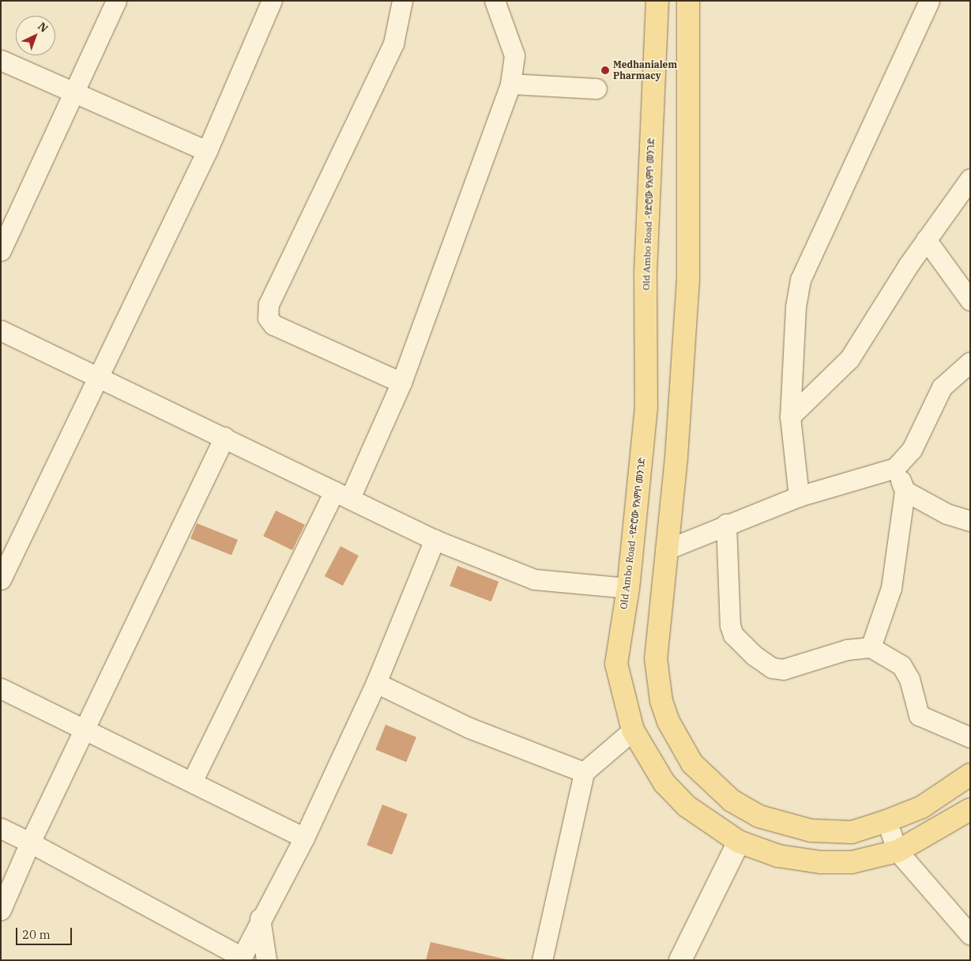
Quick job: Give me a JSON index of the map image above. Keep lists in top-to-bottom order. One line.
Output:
{"streets":{"main road":["Old Ambo Road -የድሮው የአምቦ መንገድ"]},"places":["Medhanialem Pharmacy"],"scale_bar":"20 m","north":"top right"}
